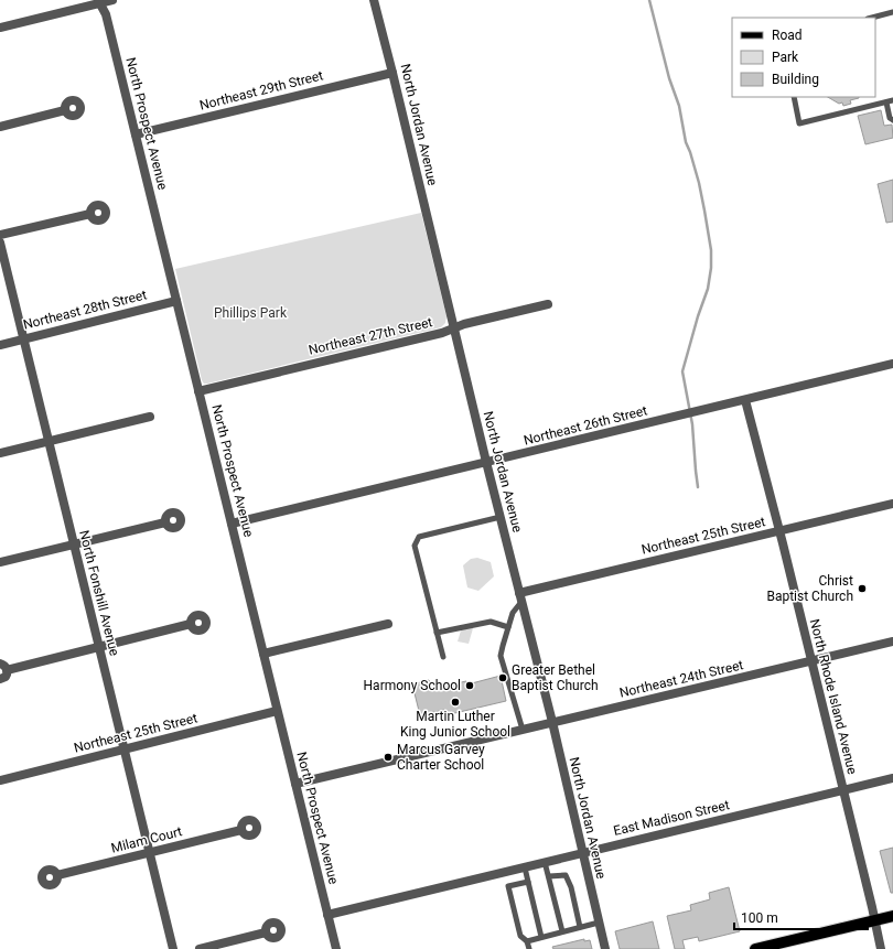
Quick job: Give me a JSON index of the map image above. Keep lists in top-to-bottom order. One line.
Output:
{"streets":{"street":["Northeast 29th Street","North Prospect Avenue","North Jordan Avenue","Northeast 28th Street","Northeast 27th Street","Northeast 26th Street","Northeast 25th Street","North Fonshill Avenue","Northeast 24th Street","North Rhode Island Avenue","East Madison Street","Milam Court"]},"crossings":[["Northeast 29th Street","North Prospect Avenue"],["Northeast 29th Street","North Jordan Avenue"],["North Prospect Avenue","Northeast 28th Street"],["North Prospect Avenue","Northeast 27th Street"],["North Prospect Avenue","Northeast 26th Street"],["North Prospect Avenue","Northeast 25th Street"],["North Prospect Avenue","Northeast 24th Street"],["North Prospect Avenue","East Madison Street"],["North Jordan Avenue","Northeast 27th Street"],["North Jordan Avenue","Northeast 26th Street"],["North Jordan Avenue","Northeast 25th Street"],["North Jordan Avenue","Northeast 24th Street"],["North Jordan Avenue","East Madison Street"],["Northeast 28th Street","North Fonshill Avenue"],["Northeast 26th Street","North Rhode Island Avenue"],["Northeast 25th Street","North Fonshill Avenue"],["Northeast 25th Street","North Rhode Island Avenue"],["North Fonshill Avenue","Milam Court"],["Northeast 24th Street","North Rhode Island Avenue"],["North Rhode Island Avenue","East Madison Street"]],"parks":["Phillips Park"],"places":["Christ Baptist Church","Greater Bethel Baptist Church","Harmony School","Martin Luther King Junior School","Marcus Garvey Charter School"],"legend":["Road","Park","Building"],"scale_bar":"100 m"}
